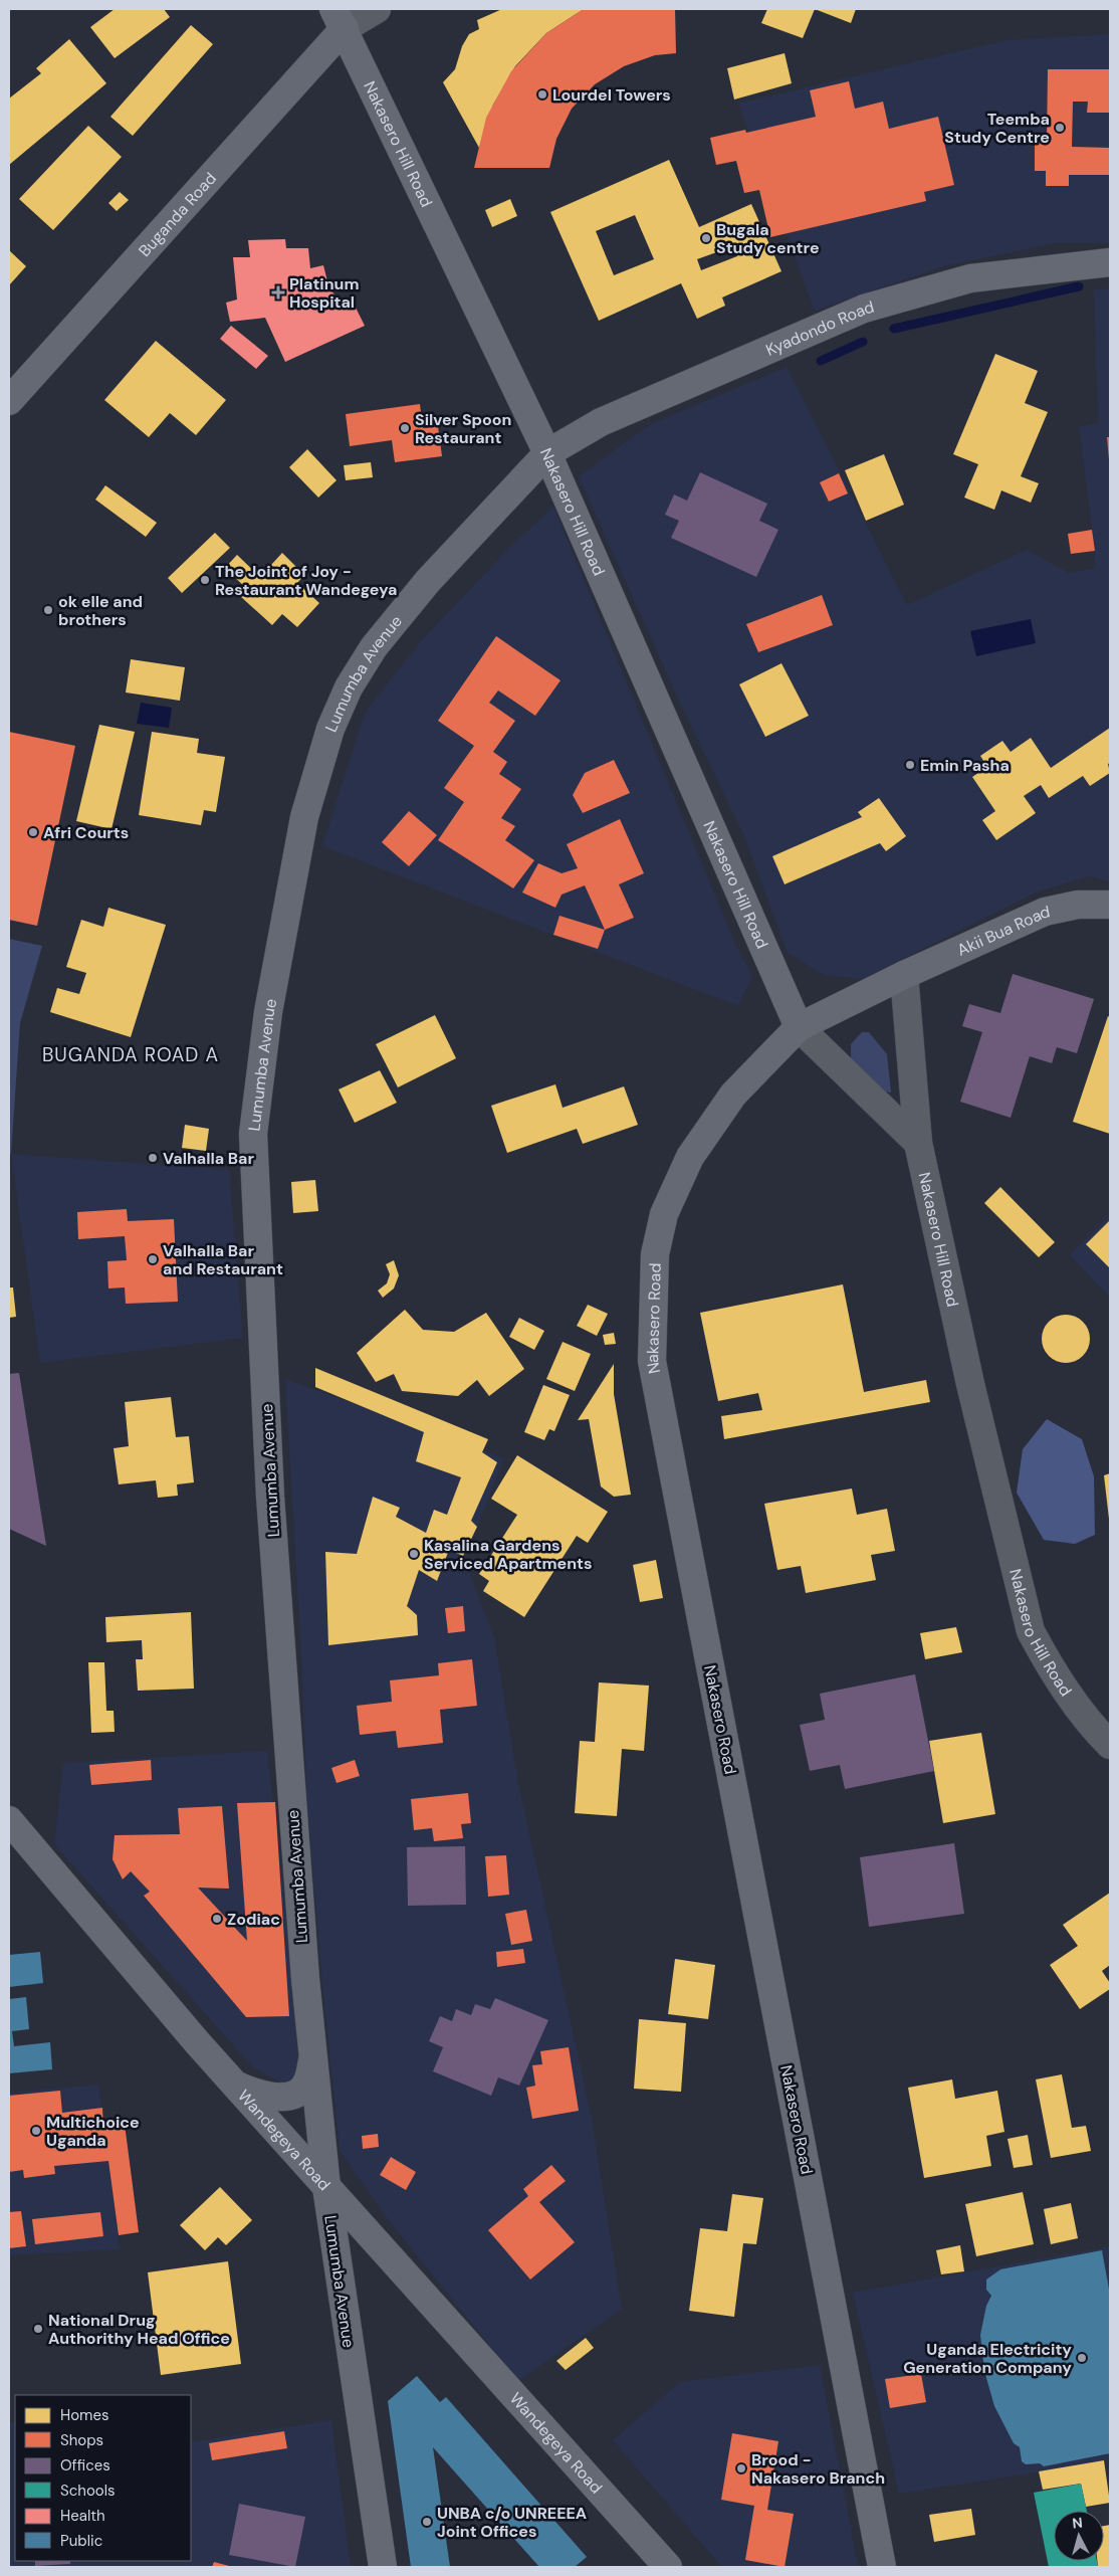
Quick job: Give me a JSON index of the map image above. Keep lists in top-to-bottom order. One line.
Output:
{"streets":{"main road":["Nakasero Hill Road","Buganda Road","Kyadondo Road","Lumumba Avenue","Akii Bua Road","Nakasero Road","Wandegeya Road"]},"crossings":[["Nakasero Hill Road","Buganda Road"],["Nakasero Hill Road","Kyadondo Road"],["Nakasero Hill Road","Lumumba Avenue"],["Nakasero Hill Road","Nakasero Road"],["Kyadondo Road","Lumumba Avenue"],["Lumumba Avenue","Wandegeya Road"],["Akii Bua Road","Nakasero Road"]],"districts":["BUGANDA ROAD A"],"places":{"other":["Lourdel Towers","Teemba Study Centre","Bugala Study centre","Silver Spoon Restaurant","The Joint of Joy - Restaurant Wandegeya","ok elle and brothers","Emin Pasha","Afri Courts","Valhalla Bar","Valhalla Bar and Restaurant","Kasalina Gardens Serviced Apartments","Zodiac","Multichoice Uganda","National Drug Authorithy Head Office","Uganda Electricity Generation Company","Brood - Nakasero Branch","UNBA c/o UNREEEA Joint Offices"],"health":["Platinum Hospital"]},"legend":["Homes","Shops","Offices","Schools","Health","Public"],"north":"top"}
